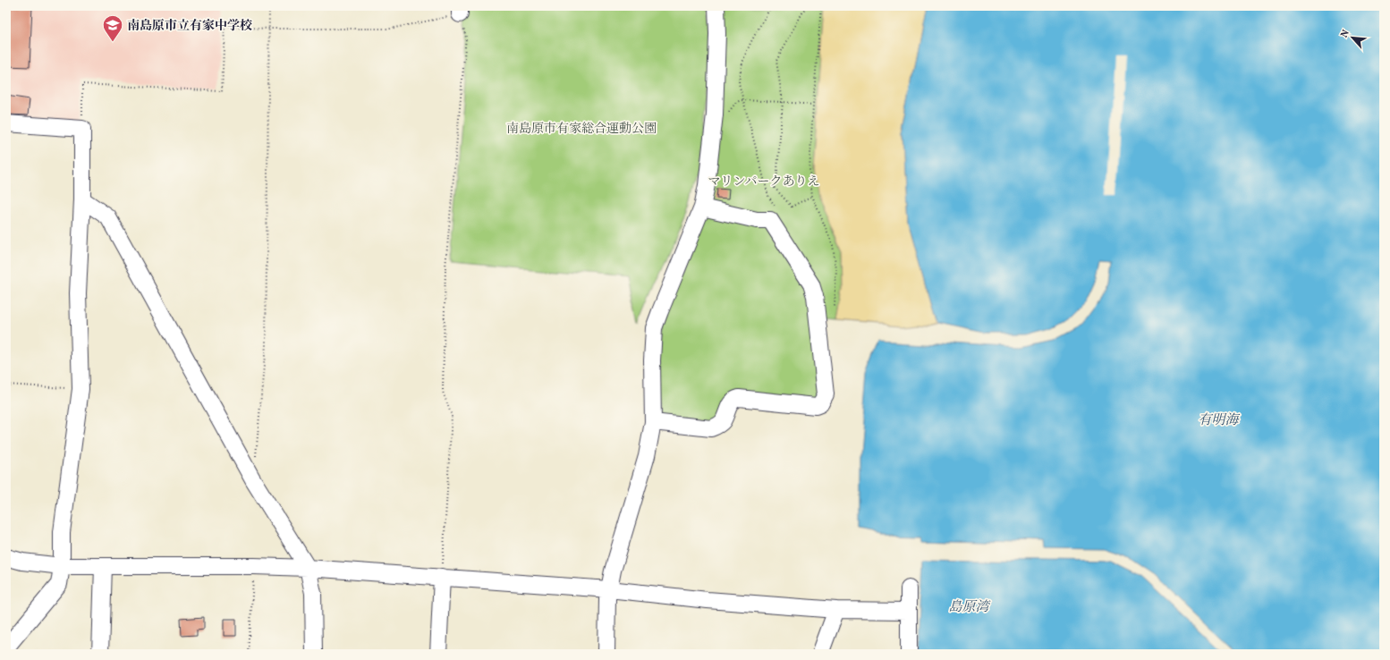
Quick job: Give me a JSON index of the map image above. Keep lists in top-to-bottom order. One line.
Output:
{"water":["有明海","島原湾"],"parks":["南島原市有家総合運動公園","マリンパークありえ"],"places":{"school or university":["南島原市立有家中学校"]},"north":"top left"}
